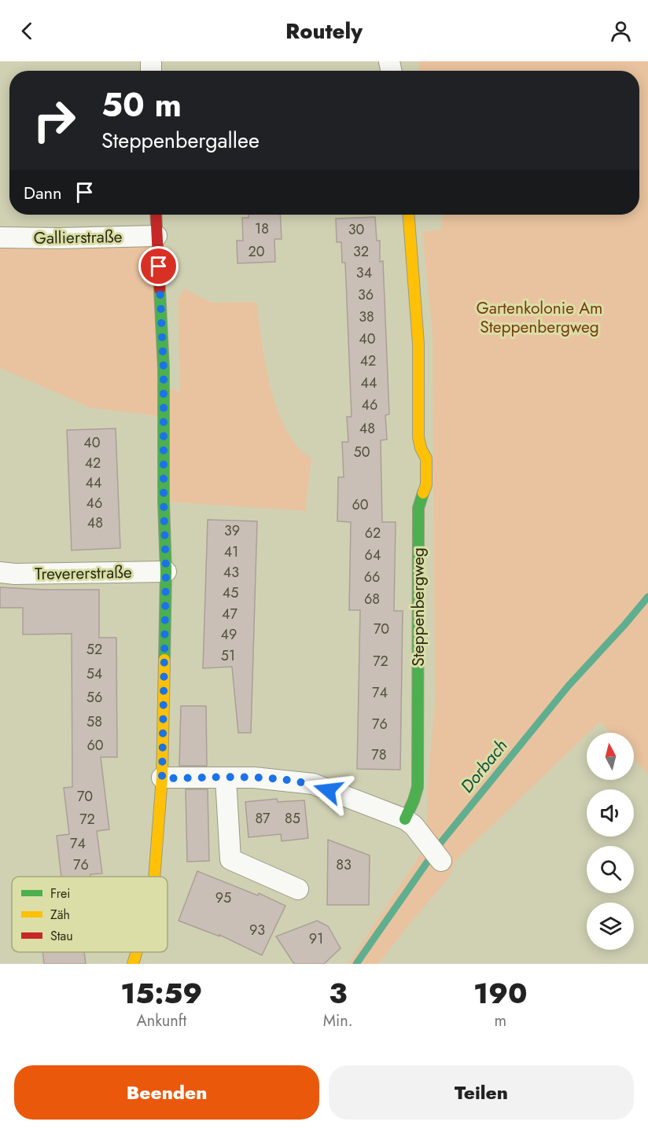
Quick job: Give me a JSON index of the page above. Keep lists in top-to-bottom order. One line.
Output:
{"streets":{"street":["Gallierstraße","Trevererstraße","Steppenbergweg"]},"water":["Dorbach"],"parks":["Gartenkolonie Am Steppenbergweg"],"house_numbers":["18","30","20","32","34","36","38","40","42","44","46","48","40","50","42","44","46","60","48","39","62","41","64","43","66","45","68","47","70","49","52","51","72","54","74","56","58","76","60","78","70","87","85","72","74","76","83","95","93","91"],"legend":["Frei","Zäh","Stau"],"north":"top","page":{"header":"Routely","turn":["50 m","Steppenbergallee"],"then":"Dann","eta":["15:59","Ankunft","3","Min.","190","m"],"buttons":["Beenden","Teilen"]}}
